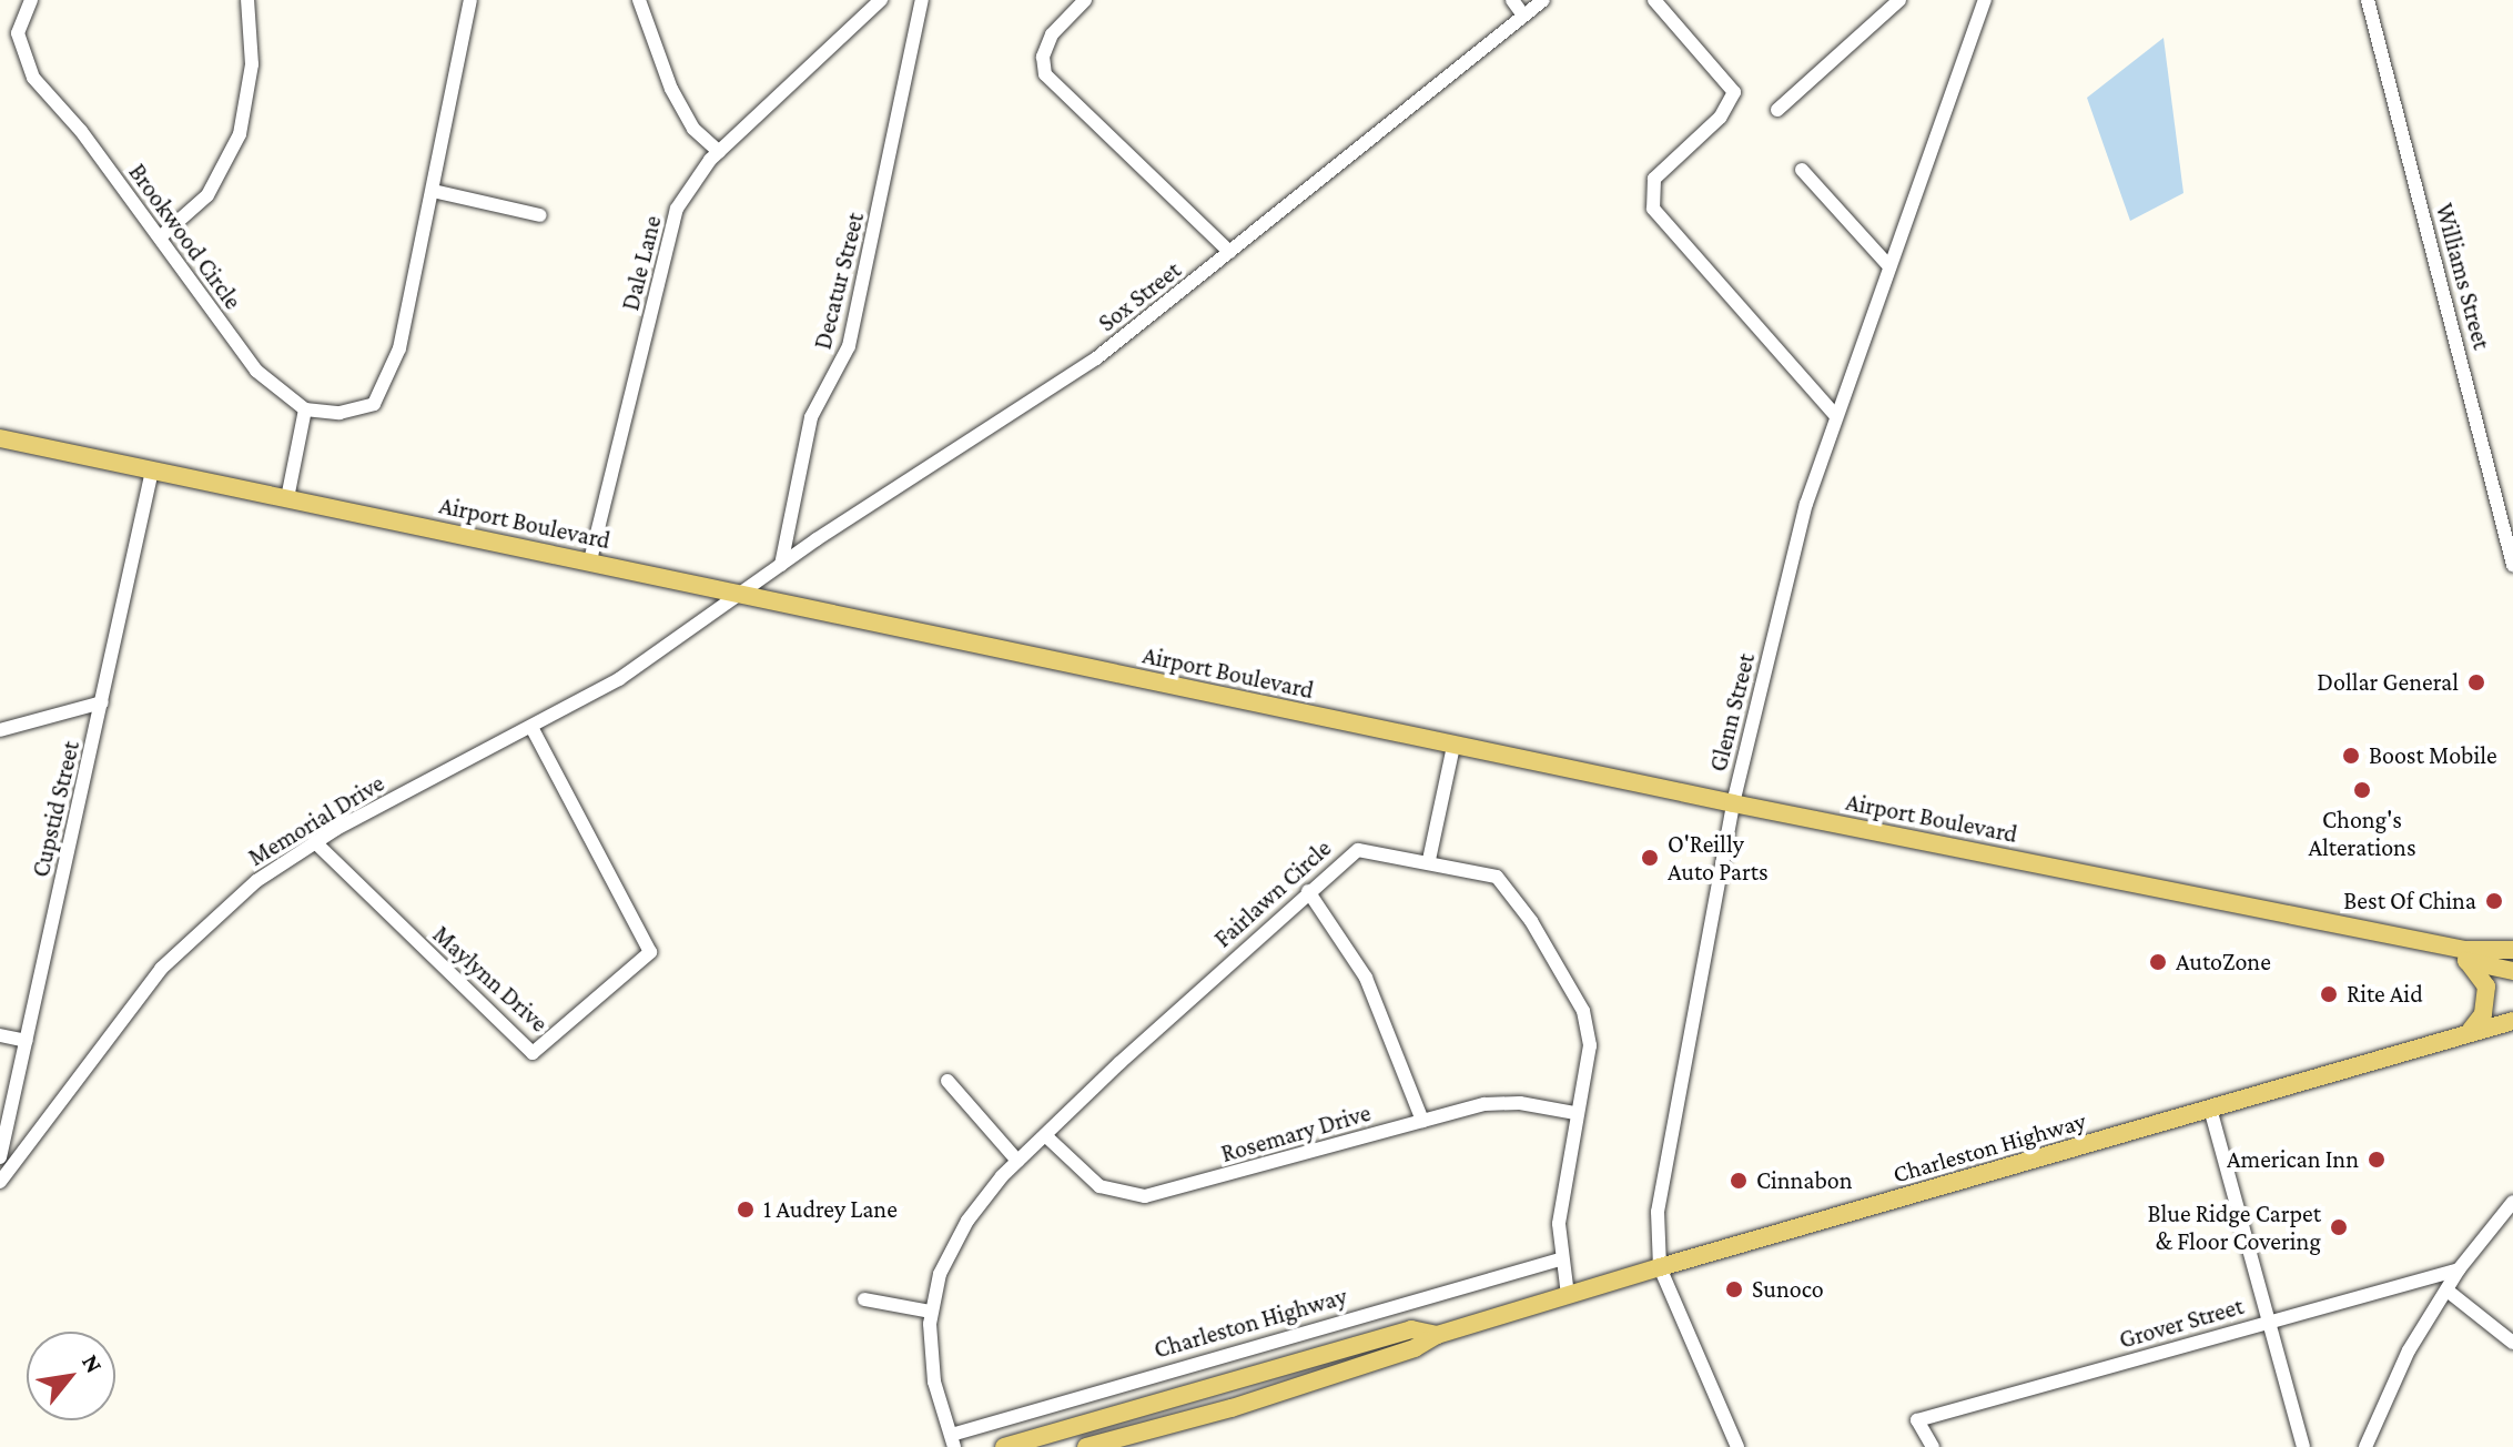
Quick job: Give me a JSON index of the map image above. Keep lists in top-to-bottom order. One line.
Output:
{"streets":{"main road":["Airport Boulevard","Charleston Highway"],"street":["Brookwood Circle","Dale Lane","Williams Street","Decatur Street","Sox Street","Glenn Street","Cupstid Street","Memorial Drive","Fairlawn Circle","Maylynn Drive","Rosemary Drive","Grover Street"]},"crossings":[["Dale Lane","Airport Boulevard"],["Decatur Street","Sox Street"],["Sox Street","Airport Boulevard"],["Sox Street","Memorial Drive"],["Airport Boulevard","Glenn Street"],["Airport Boulevard","Cupstid Street"],["Airport Boulevard","Memorial Drive"],["Glenn Street","Charleston Highway"],["Memorial Drive","Maylynn Drive"],["Fairlawn Circle","Rosemary Drive"],["Fairlawn Circle","Charleston Highway"]],"places":["Dollar General","Boost Mobile","Chong's Alterations","O'Reilly Auto Parts","Best Of China","AutoZone","Rite Aid","American Inn","Cinnabon","1 Audrey Lane","Blue Ridge Carpet & Floor Covering","Sunoco"],"north":"top right"}
